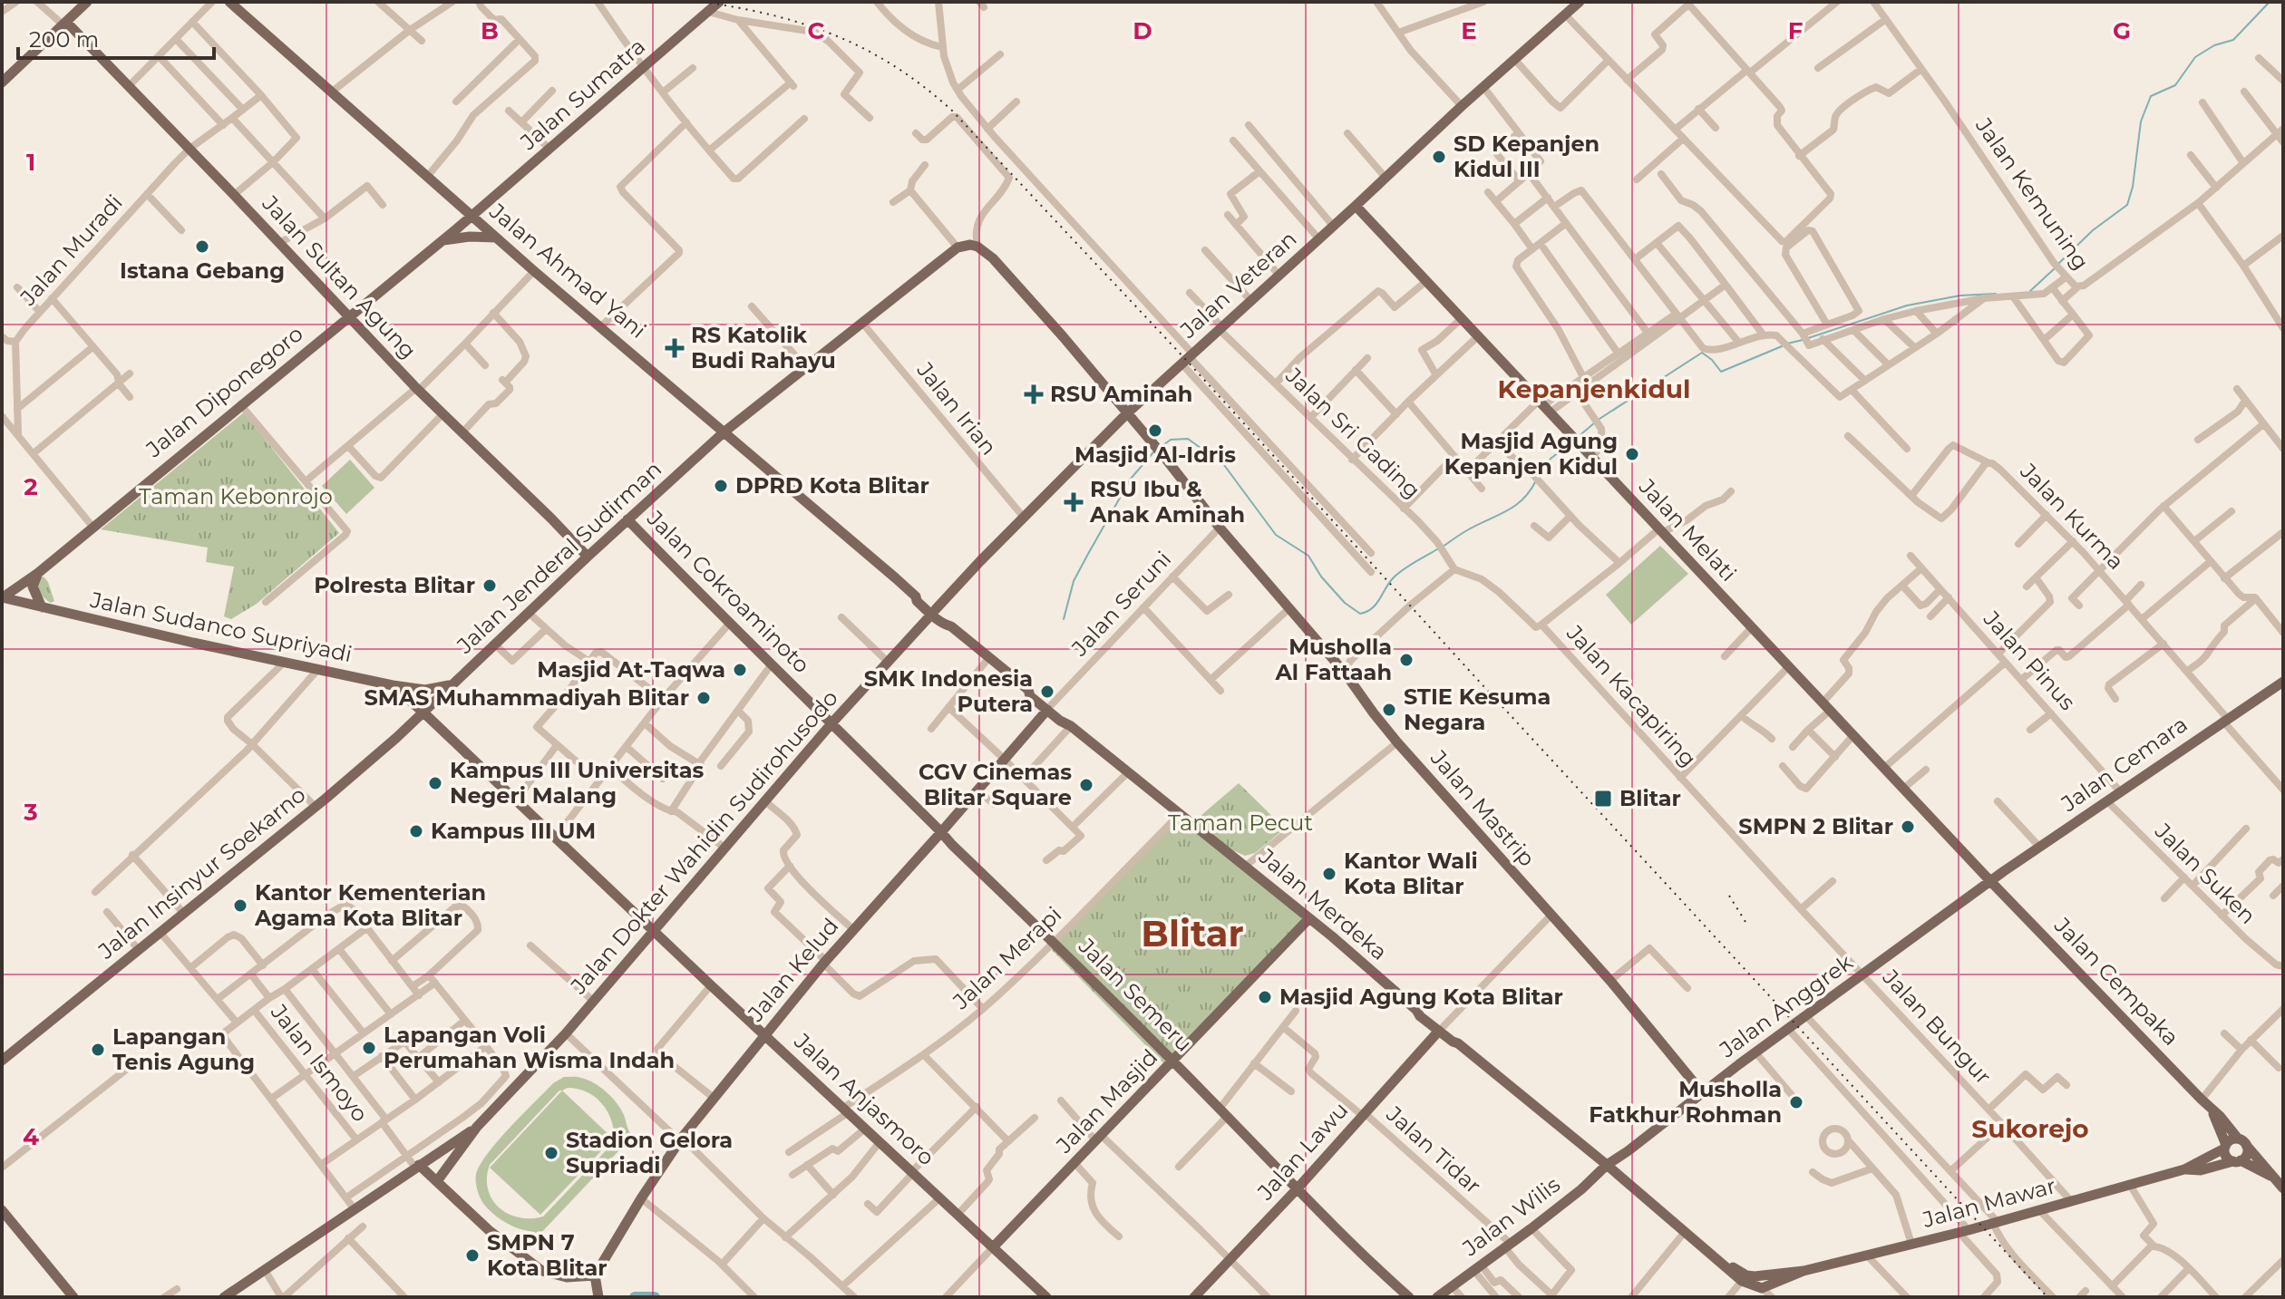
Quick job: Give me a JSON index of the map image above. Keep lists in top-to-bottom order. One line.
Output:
{"streets":{"main road":["Jalan Sumatra","Jalan Ahmad Yani","Jalan Sultan Agung","Jalan Veteran","Jalan Diponegoro","Jalan Melati","Jalan Jenderal Sudirman","Jalan Cokroaminoto","Jalan Sudanco Supriyadi","Jalan Cemara","Jalan Mastrip","Jalan Dokter Wahidin Sudirohusodo","Jalan Insinyur Soekarno","Jalan Merdeka","Jalan Kelud","Jalan Cempaka","Jalan Semeru","Jalan Anggrek","Jalan Anjasmoro","Jalan Masjid","Jalan Lawu","Jalan Mawar","Jalan Wilis"],"street":["Jalan Kemuning","Jalan Muradi","Jalan Irian","Jalan Sri Gading","Jalan Kurma","Jalan Seruni","Jalan Pinus","Jalan Kacapiring","Jalan Suken","Jalan Merapi","Jalan Bungur","Jalan Ismoyo","Jalan Tidar"]},"crossings":[["Jalan Sumatra","Jalan Ahmad Yani"],["Jalan Sumatra","Jalan Diponegoro"],["Jalan Muradi","Jalan Sultan Agung"],["Jalan Ahmad Yani","Jalan Veteran"],["Jalan Ahmad Yani","Jalan Diponegoro"],["Jalan Ahmad Yani","Jalan Jenderal Sudirman"],["Jalan Ahmad Yani","Jalan Dokter Wahidin Sudirohusodo"],["Jalan Ahmad Yani","Jalan Merdeka"],["Jalan Sultan Agung","Jalan Diponegoro"],["Jalan Sultan Agung","Jalan Jenderal Sudirman"],["Jalan Veteran","Jalan Irian"],["Jalan Veteran","Jalan Sri Gading"],["Jalan Veteran","Jalan Melati"],["Jalan Veteran","Jalan Mastrip"],["Jalan Veteran","Jalan Dokter Wahidin Sudirohusodo"],["Jalan Veteran","Jalan Merdeka"],["Jalan Diponegoro","Jalan Sudanco Supriyadi"],["Jalan Irian","Jalan Jenderal Sudirman"],["Jalan Sri Gading","Jalan Kacapiring"],["Jalan Kurma","Jalan Cemara"],["Jalan Melati","Jalan Cemara"],["Jalan Melati","Jalan Cempaka"],["Jalan Melati","Jalan Anggrek"],["Jalan Jenderal Sudirman","Jalan Cokroaminoto"],["Jalan Jenderal Sudirman","Jalan Sudanco Supriyadi"],["Jalan Jenderal Sudirman","Jalan Insinyur Soekarno"],["Jalan Cokroaminoto","Jalan Dokter Wahidin Sudirohusodo"],["Jalan Cokroaminoto","Jalan Semeru"],["Jalan Seruni","Jalan Mastrip"],["Jalan Seruni","Jalan Merdeka"],["Jalan Seruni","Jalan Kelud"],["Jalan Sudanco Supriyadi","Jalan Insinyur Soekarno"],["Jalan Sudanco Supriyadi","Jalan Anjasmoro"],["Jalan Pinus","Jalan Cemara"],["Jalan Kacapiring","Jalan Anggrek"],["Jalan Kacapiring","Jalan Bungur"],["Jalan Cemara","Jalan Suken"],["Jalan Cemara","Jalan Cempaka"],["Jalan Cemara","Jalan Anggrek"],["Jalan Mastrip","Jalan Anggrek"],["Jalan Dokter Wahidin Sudirohusodo","Jalan Merdeka"],["Jalan Dokter Wahidin Sudirohusodo","Jalan Semeru"],["Jalan Dokter Wahidin Sudirohusodo","Jalan Anjasmoro"],["Jalan Merdeka","Jalan Merapi"],["Jalan Merdeka","Jalan Kelud"],["Jalan Merdeka","Jalan Anggrek"],["Jalan Merdeka","Jalan Masjid"],["Jalan Merdeka","Jalan Lawu"],["Jalan Merdeka","Jalan Mawar"],["Jalan Merdeka","Jalan Wilis"],["Jalan Merapi","Jalan Semeru"],["Jalan Merapi","Jalan Anjasmoro"],["Jalan Kelud","Jalan Semeru"],["Jalan Kelud","Jalan Anjasmoro"],["Jalan Cempaka","Jalan Anggrek"],["Jalan Cempaka","Jalan Mawar"],["Jalan Semeru","Jalan Masjid"],["Jalan Semeru","Jalan Lawu"],["Jalan Anggrek","Jalan Bungur"],["Jalan Anggrek","Jalan Mawar"],["Jalan Anggrek","Jalan Wilis"],["Jalan Bungur","Jalan Mawar"],["Jalan Anjasmoro","Jalan Masjid"],["Jalan Tidar","Jalan Lawu"],["Jalan Tidar","Jalan Wilis"],["Jalan Mawar","Jalan Wilis"]],"districts":["Kepanjenkidul","Blitar","Sukorejo"],"parks":["Taman Kebonrojo","Taman Pecut"],"places":{"other":["SD Kepanjen Kidul III","Istana Gebang","Masjid Al-Idris","Masjid Agung Kepanjen Kidul","DPRD Kota Blitar","Polresta Blitar","Musholla Al Fattaah","Masjid At-Taqwa","SMK Indonesia Putera","SMAS Muhammadiyah Blitar","STIE Kesuma Negara","Kampus III Universitas Negeri Malang","CGV Cinemas Blitar Square","SMPN 2 Blitar","Kampus III UM","Kantor Wali Kota Blitar","Kantor Kementerian Agama Kota Blitar","Masjid Agung Kota Blitar","Lapangan Voli Perumahan Wisma Indah","Lapangan Tenis Agung","Musholla Fatkhur Rohman","Stadion Gelora Supriadi","SMPN 7 Kota Blitar"],"health":["RS Katolik Budi Rahayu","RSU Aminah","RSU Ibu & Anak Aminah"],"transit":["Blitar"]},"scale_bar":"200 m","grid":{"columns":["B","C","D","E","F","G"],"rows":["1","2","3","4"]}}
